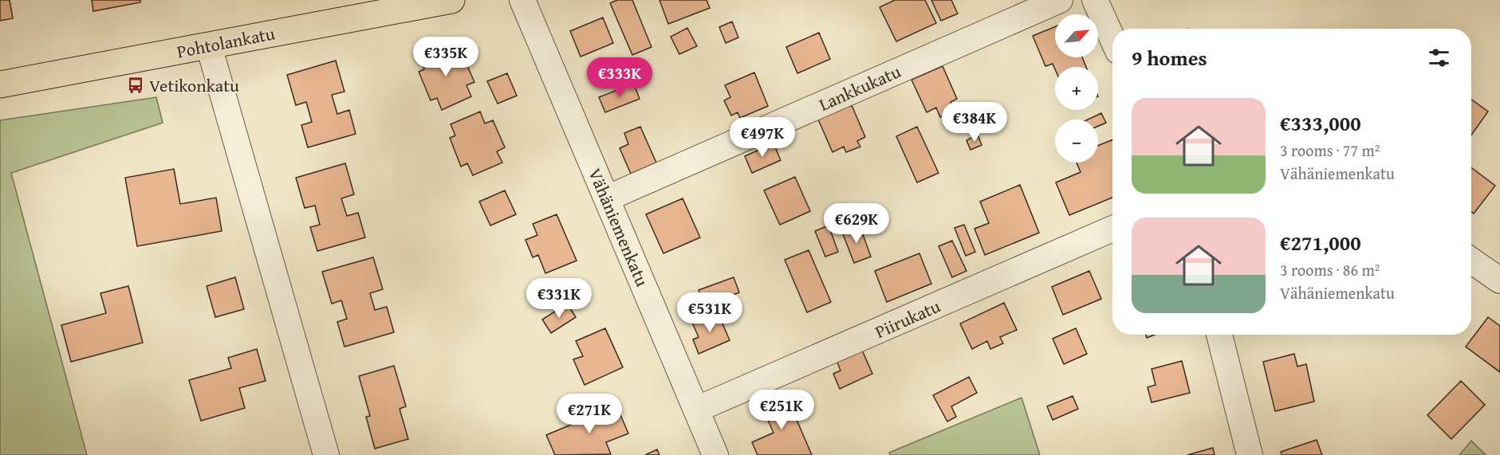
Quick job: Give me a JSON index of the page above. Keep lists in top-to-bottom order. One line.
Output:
{"streets":{"main road":["Pohtolankatu"],"street":["Lankkukatu","Vähäniemenkatu","Piirukatu"]},"crossings":[["Lankkukatu","Vähäniemenkatu"],["Vähäniemenkatu","Piirukatu"]],"places":{"bus stop":["Vetikonkatu"]},"north":"top right","page":{"map_buttons":["+","−"],"heading":"9 homes","price":["€335K","€333K","€384K","€497K","€629K","€331K","€531K","€251K","€271K"],"list":[{"name":"€333,000","note":"3 rooms · 77 m² · Vähäniemenkatu"},{"name":"€271,000","note":"3 rooms · 86 m² · Vähäniemenkatu"}]}}
